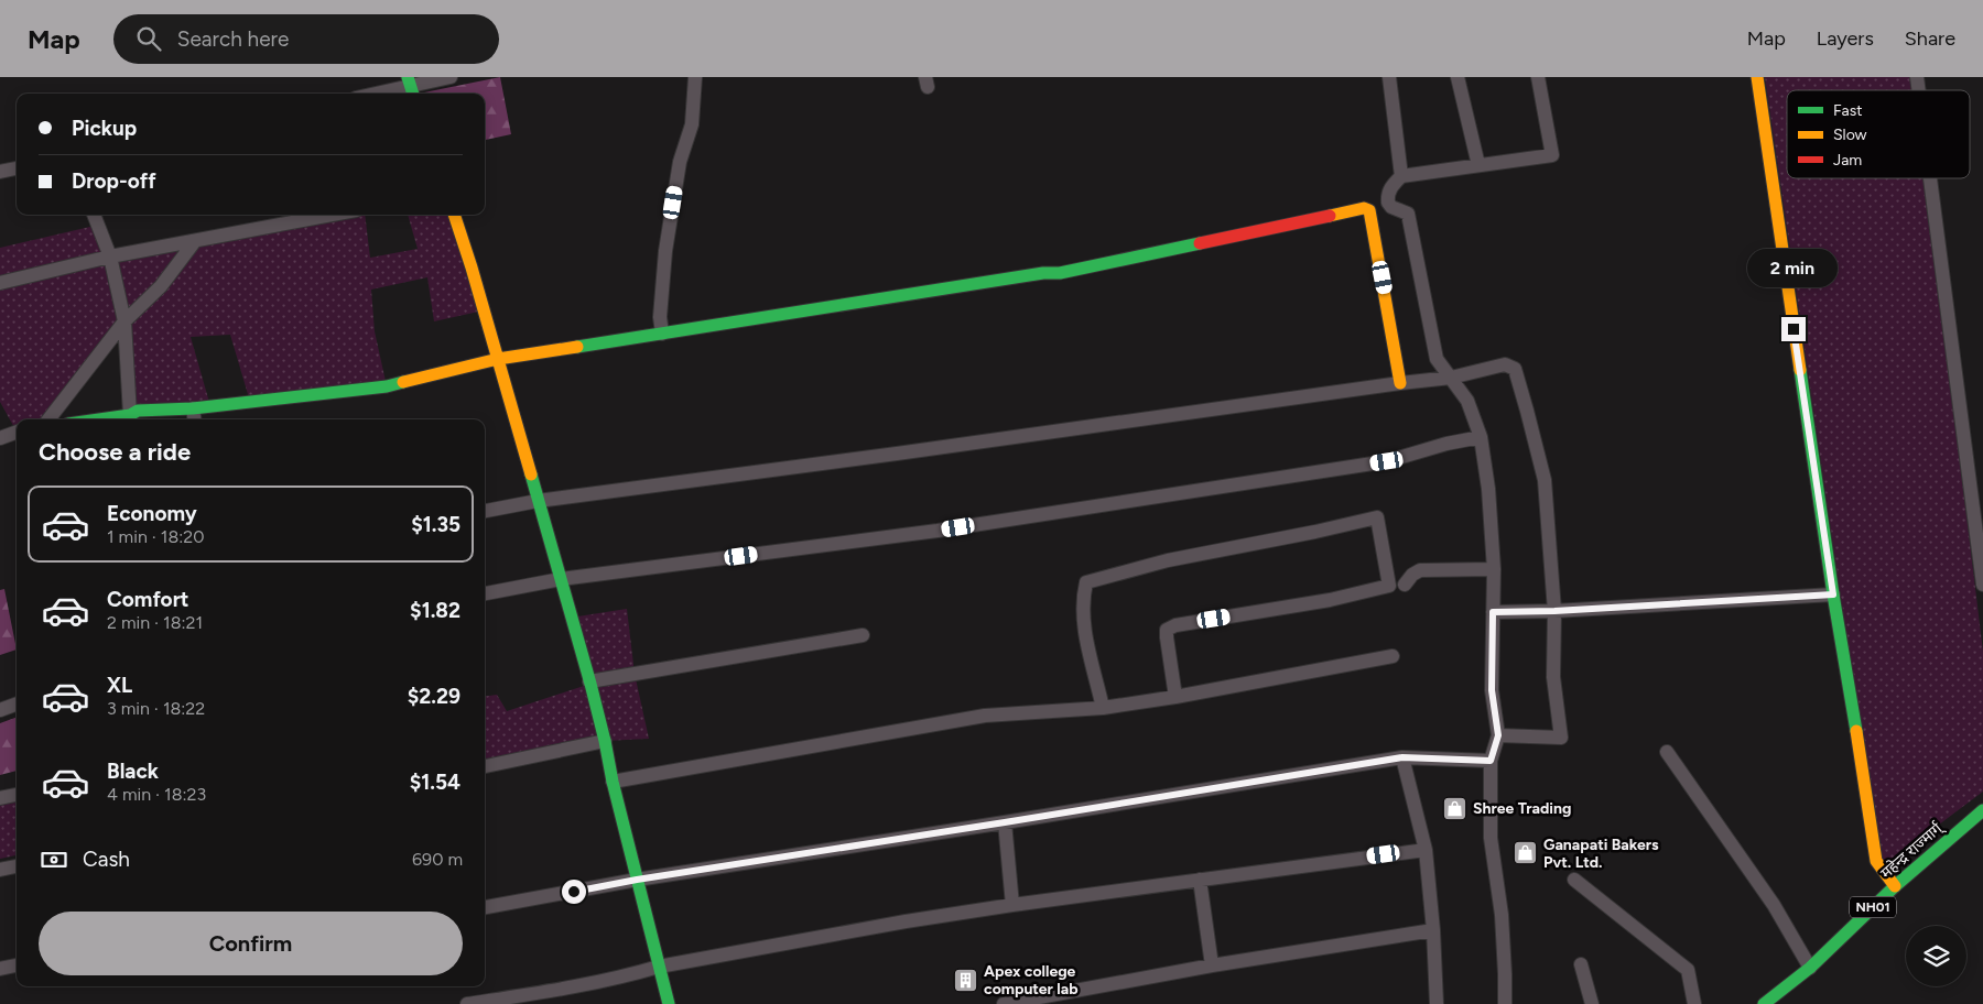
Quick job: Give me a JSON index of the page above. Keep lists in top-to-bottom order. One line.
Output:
{"streets":{"main road":["महेन्द्र राज्मार्ग्","NH01"]},"places":{"shop":["Shree Trading","Ganapati Bakers Pvt. Ltd."],"building":["Apex college computer lab"]},"legend":["Fast","Slow","Jam"],"page":{"header":"Map","search":"Search here","nav":["Map","Layers","Share"],"banner":["Pickup","Drop-off"],"bubble":"2 min","heading":"Choose a ride","list":[{"name":"Economy","note":"1 min · 18:20","value":"$1.35"},{"name":"Comfort","note":"2 min · 18:21","value":"$1.82"},{"name":"XL","note":"3 min · 18:22","value":"$2.29"},{"name":"Black","note":"4 min · 18:23","value":"$1.54"}],"pay":["Cash","690 m"],"buttons":"Confirm"}}
